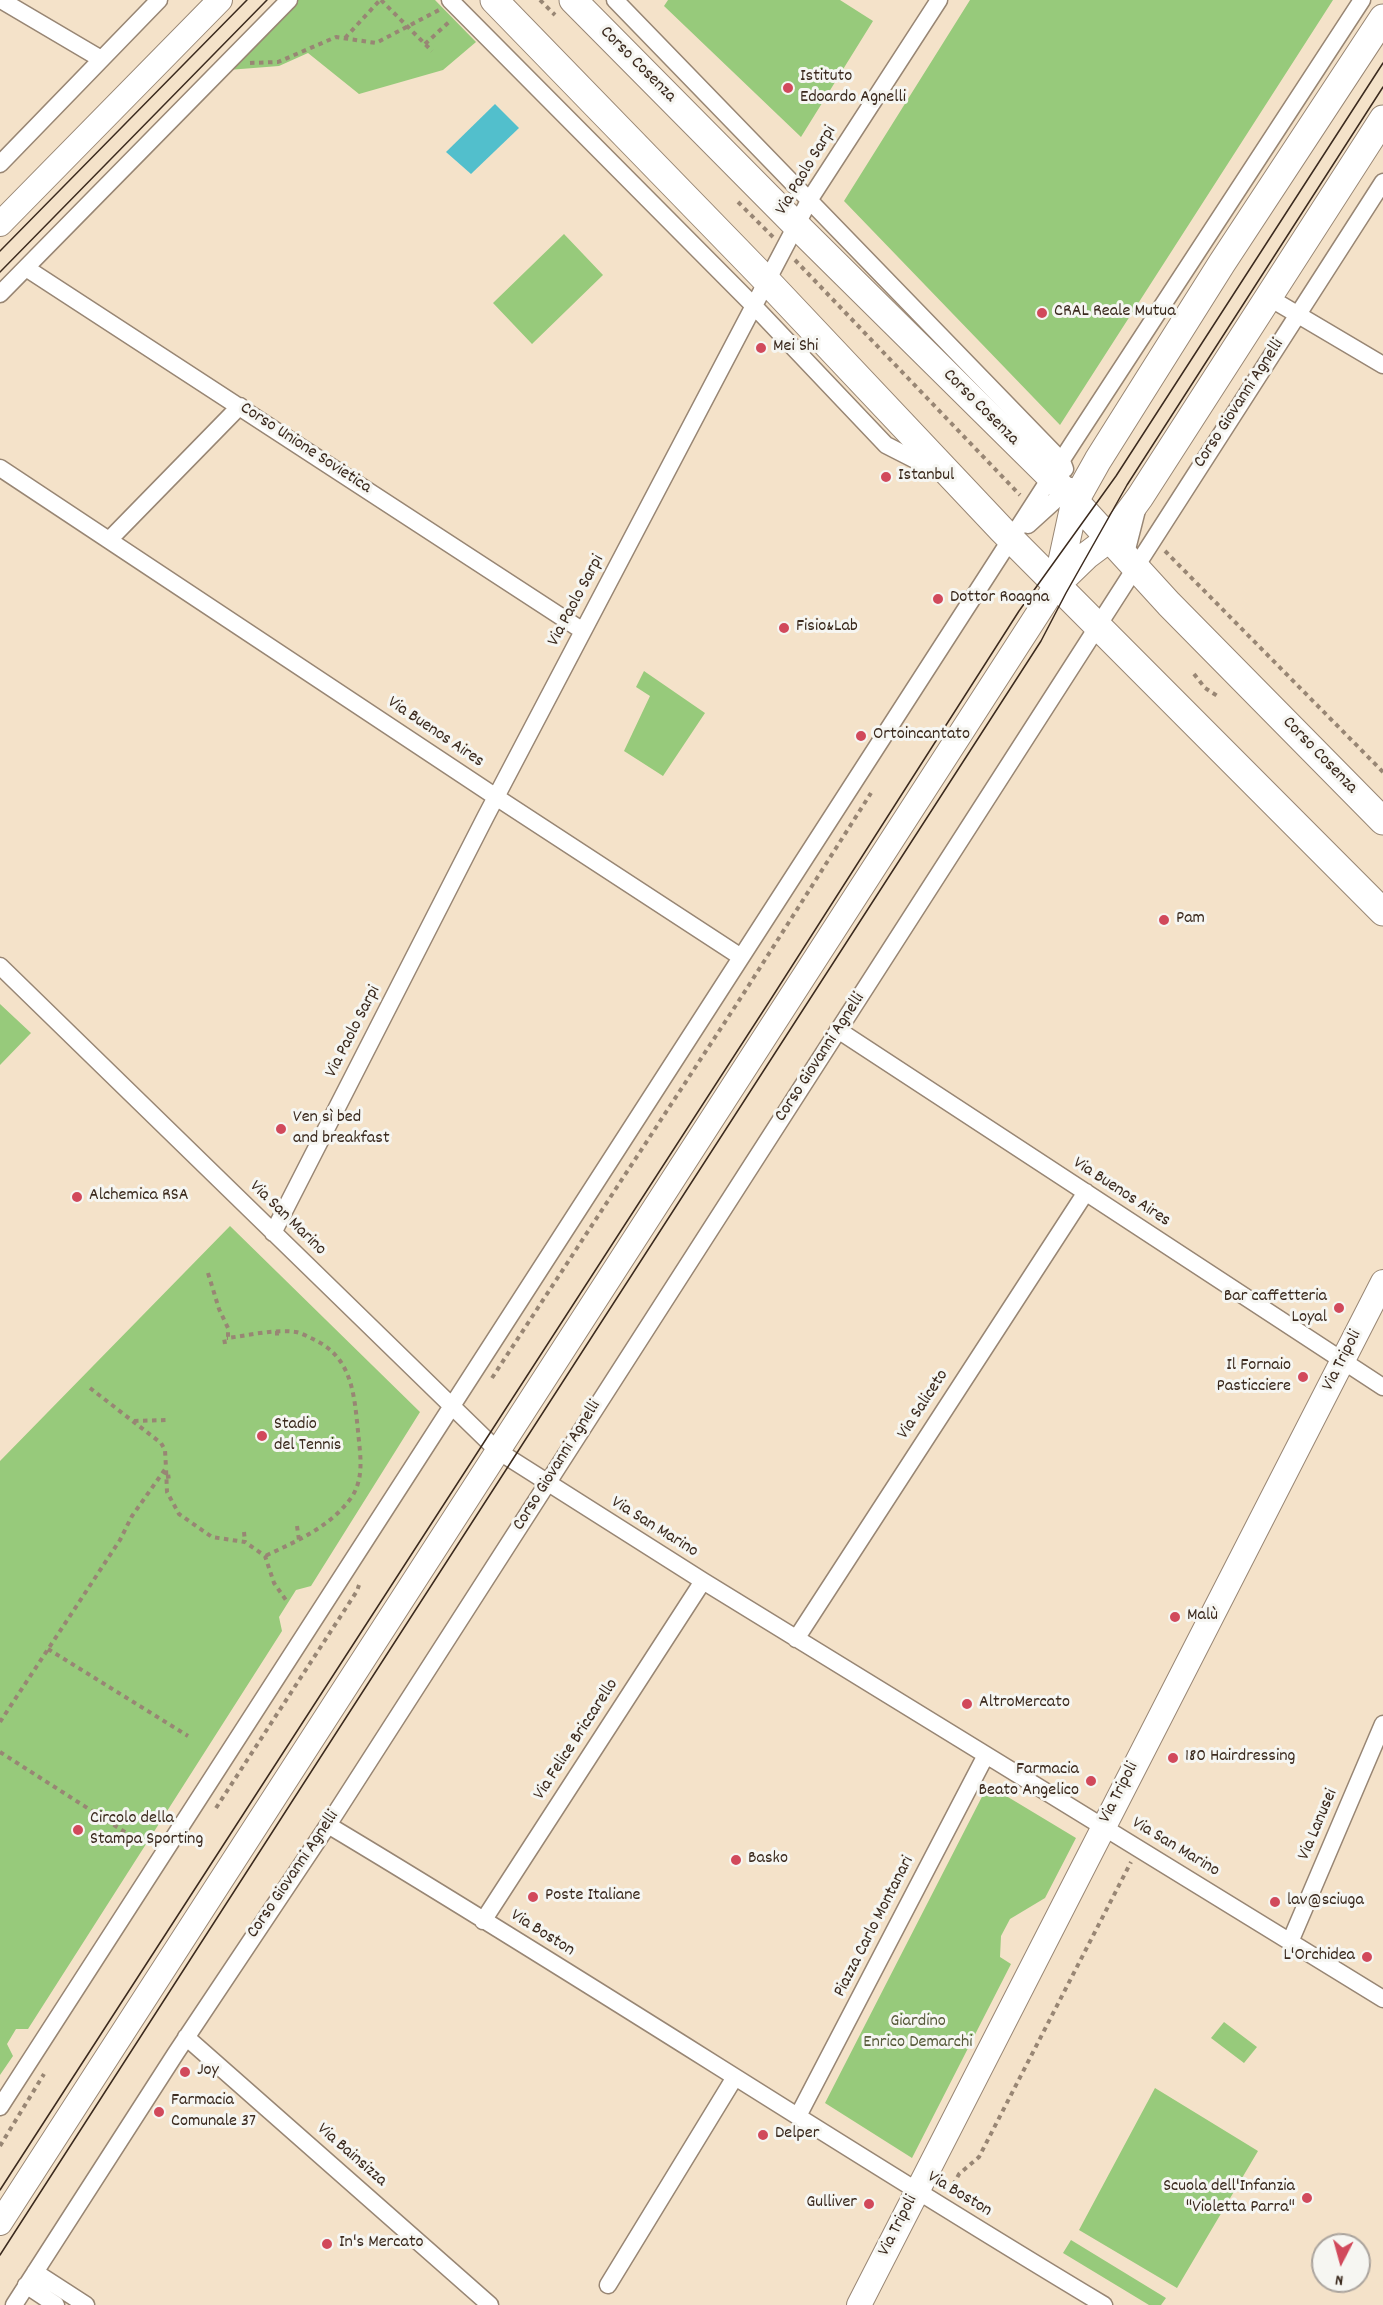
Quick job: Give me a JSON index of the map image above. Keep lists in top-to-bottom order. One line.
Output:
{"streets":{"main road":["Corso Cosenza","Corso Giovanni Agnelli","Via Tripoli"],"street":["Via Paolo Sarpi","Corso Unione Sovietica","Via Buenos Aires","Via San Marino","Via Saliceto","Via Felice Briccarello","Via Lanusei","Piazza Carlo Montanari","Via Boston","Via Bainsizza"]},"crossings":[["Corso Cosenza","Via Paolo Sarpi"],["Corso Cosenza","Corso Giovanni Agnelli"],["Via Paolo Sarpi","Corso Unione Sovietica"],["Via Paolo Sarpi","Via Buenos Aires"],["Via Paolo Sarpi","Via San Marino"],["Corso Giovanni Agnelli","Via Buenos Aires"],["Corso Giovanni Agnelli","Via San Marino"],["Corso Giovanni Agnelli","Via Boston"],["Corso Giovanni Agnelli","Via Bainsizza"],["Via Buenos Aires","Via Tripoli"],["Via Buenos Aires","Via Saliceto"],["Via San Marino","Via Tripoli"],["Via San Marino","Via Saliceto"],["Via San Marino","Via Felice Briccarello"],["Via San Marino","Via Lanusei"],["Via San Marino","Piazza Carlo Montanari"],["Via Tripoli","Via Boston"],["Via Felice Briccarello","Via Boston"],["Piazza Carlo Montanari","Via Boston"]],"parks":["Giardino Enrico Demarchi"],"places":["Istituto Edoardo Agnelli","CRAL Reale Mutua","Mei Shi","Istanbul","Dottor Roagna","Fisio&Lab","Ortoincantato","Pam","Ven sì bed and breakfast","Alchemica RSA","Bar caffetteria Loyal","Il Fornaio Pasticciere","Stadio del Tennis","Malù","AltroMercato","180 Hairdressing","Farmacia Beato Angelico","Circolo della Stampa Sporting","Basko","Poste Italiane","lav@sciuga","L'Orchidea","Joy","Farmacia Comunale 37","Delper","Scuola dell'Infanzia \"Violetta Parra\"","Gulliver","In's Mercato"],"north":"bottom"}
